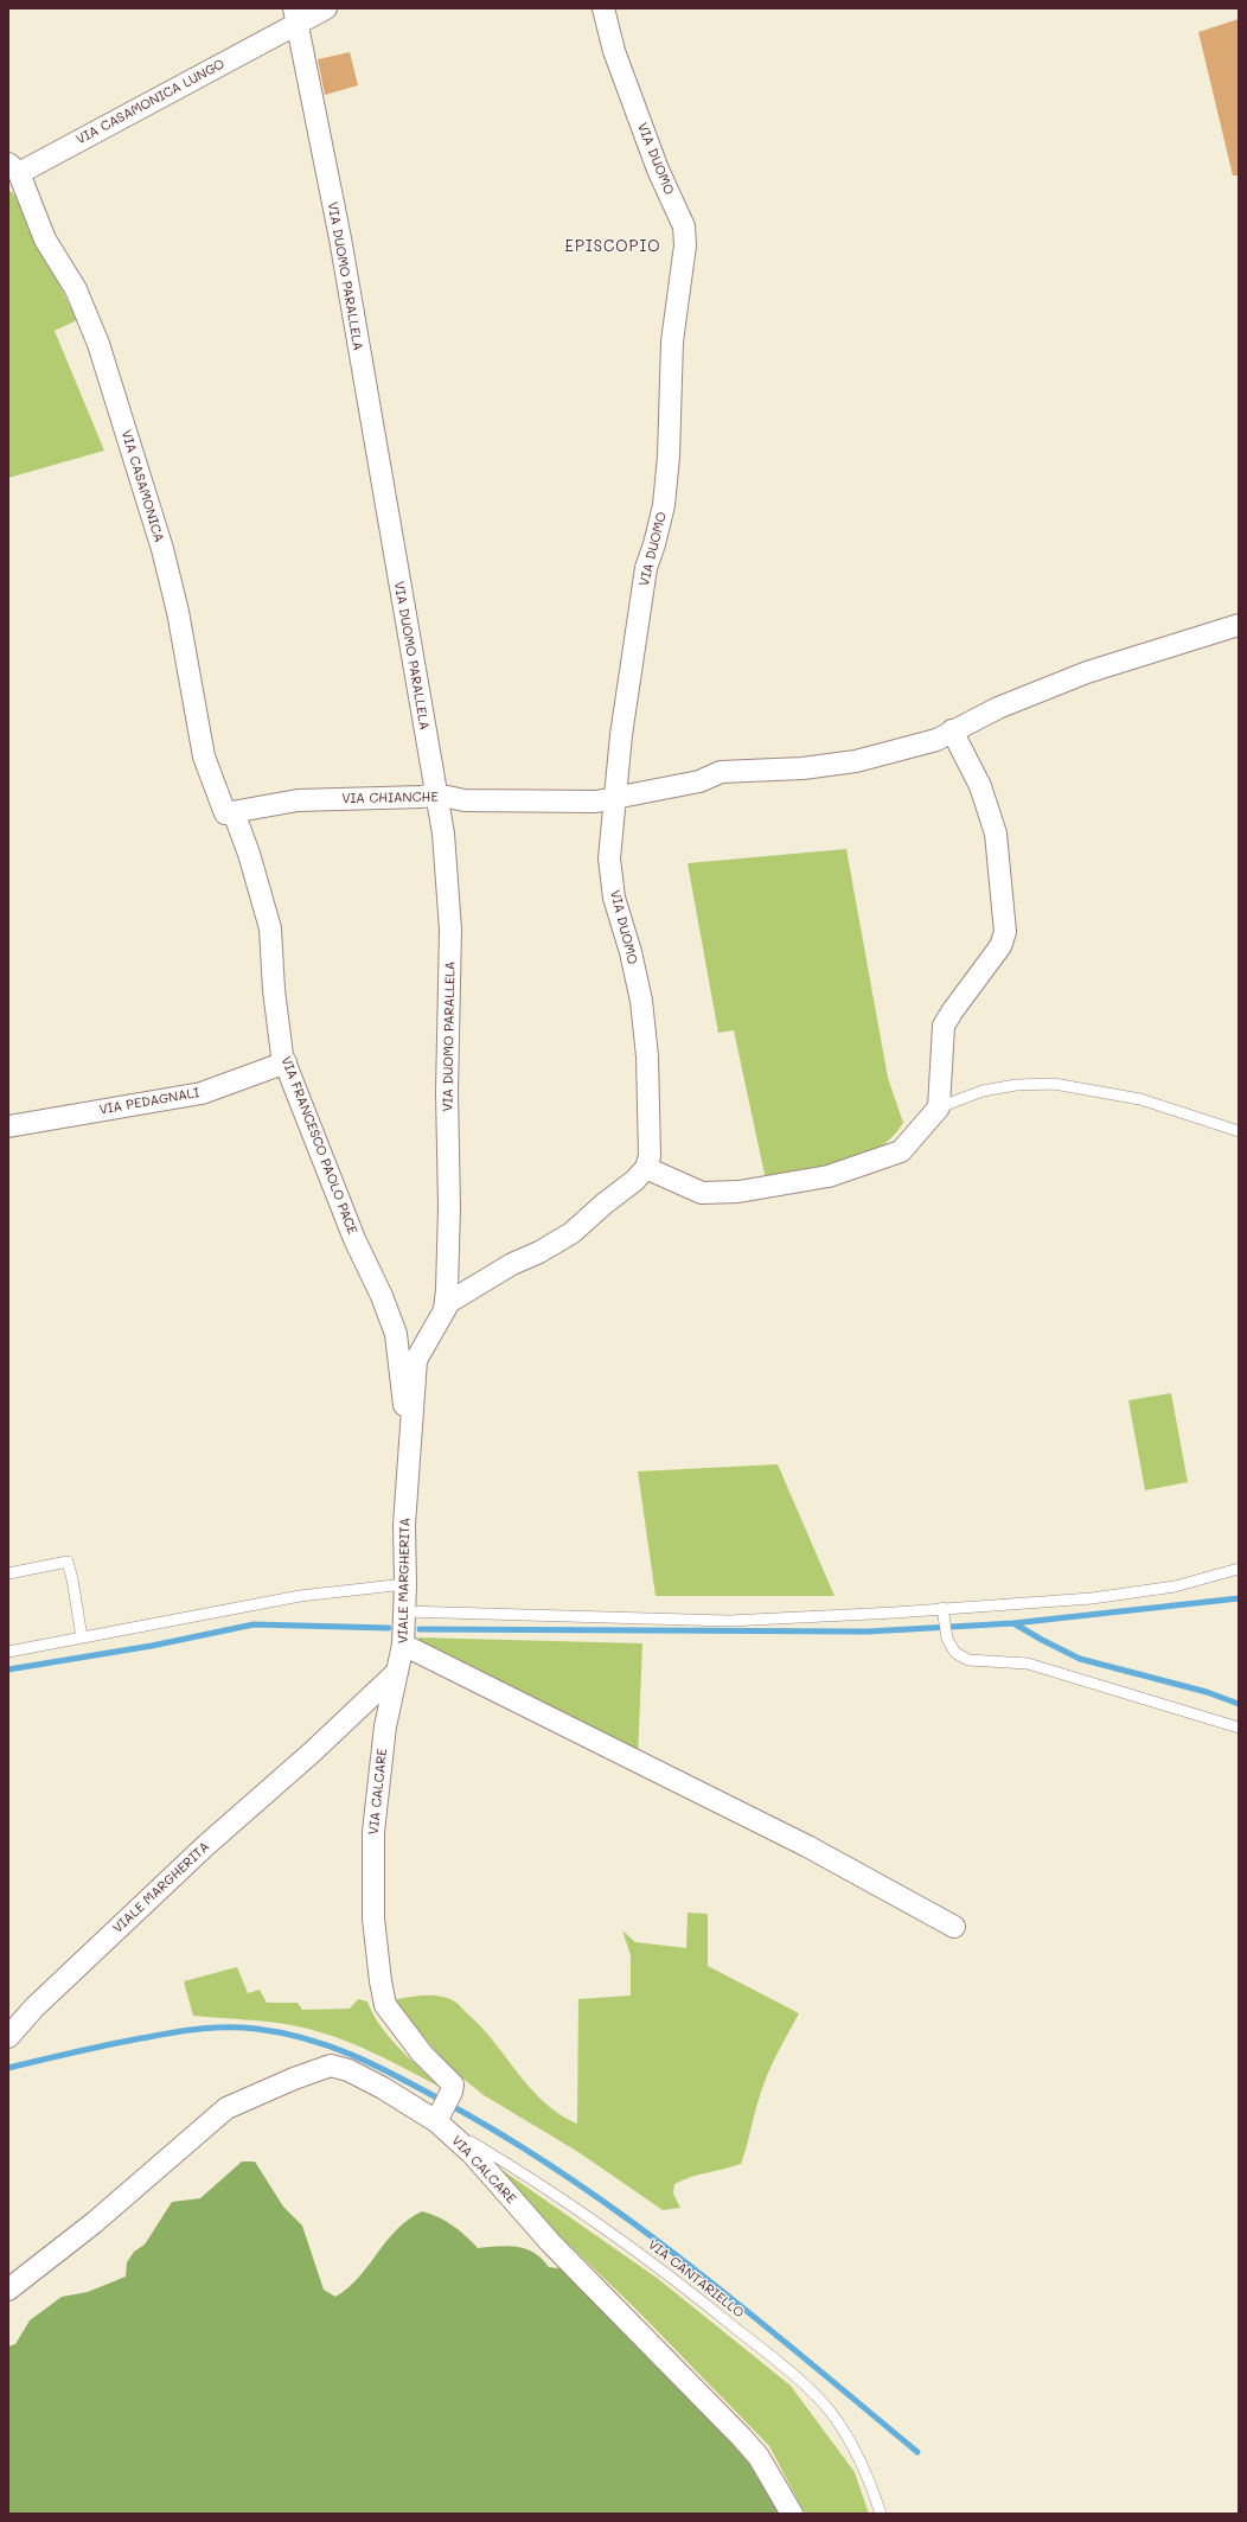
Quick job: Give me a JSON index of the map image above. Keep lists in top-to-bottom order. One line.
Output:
{"streets":{"street":["VIA CASAMONICA LUNGO","VIA DUOMO","VIA DUOMO PARALLELA","VIA CASAMONICA","VIA CHIANCHE","VIA PEDAGNALI","VIA FRANCESCO PAOLO PACE","VIALE MARGHERITA","VIA CALCARE"],"lane":["VIA CANTARIELLO"]},"crossings":[["VIA CASAMONICA LUNGO","VIA DUOMO PARALLELA"],["VIA CASAMONICA LUNGO","VIA CASAMONICA"],["VIA DUOMO","VIA CHIANCHE"],["VIA DUOMO","VIALE MARGHERITA"],["VIA DUOMO PARALLELA","VIA CHIANCHE"],["VIA DUOMO PARALLELA","VIALE MARGHERITA"],["VIA CASAMONICA","VIA CHIANCHE"],["VIA CASAMONICA","VIA FRANCESCO PAOLO PACE"],["VIA CHIANCHE","VIA FRANCESCO PAOLO PACE"],["VIA PEDAGNALI","VIA FRANCESCO PAOLO PACE"],["VIA FRANCESCO PAOLO PACE","VIALE MARGHERITA"],["VIALE MARGHERITA","VIA CALCARE"],["VIA CALCARE","VIA CANTARIELLO"]],"districts":["EPISCOPIO"]}
